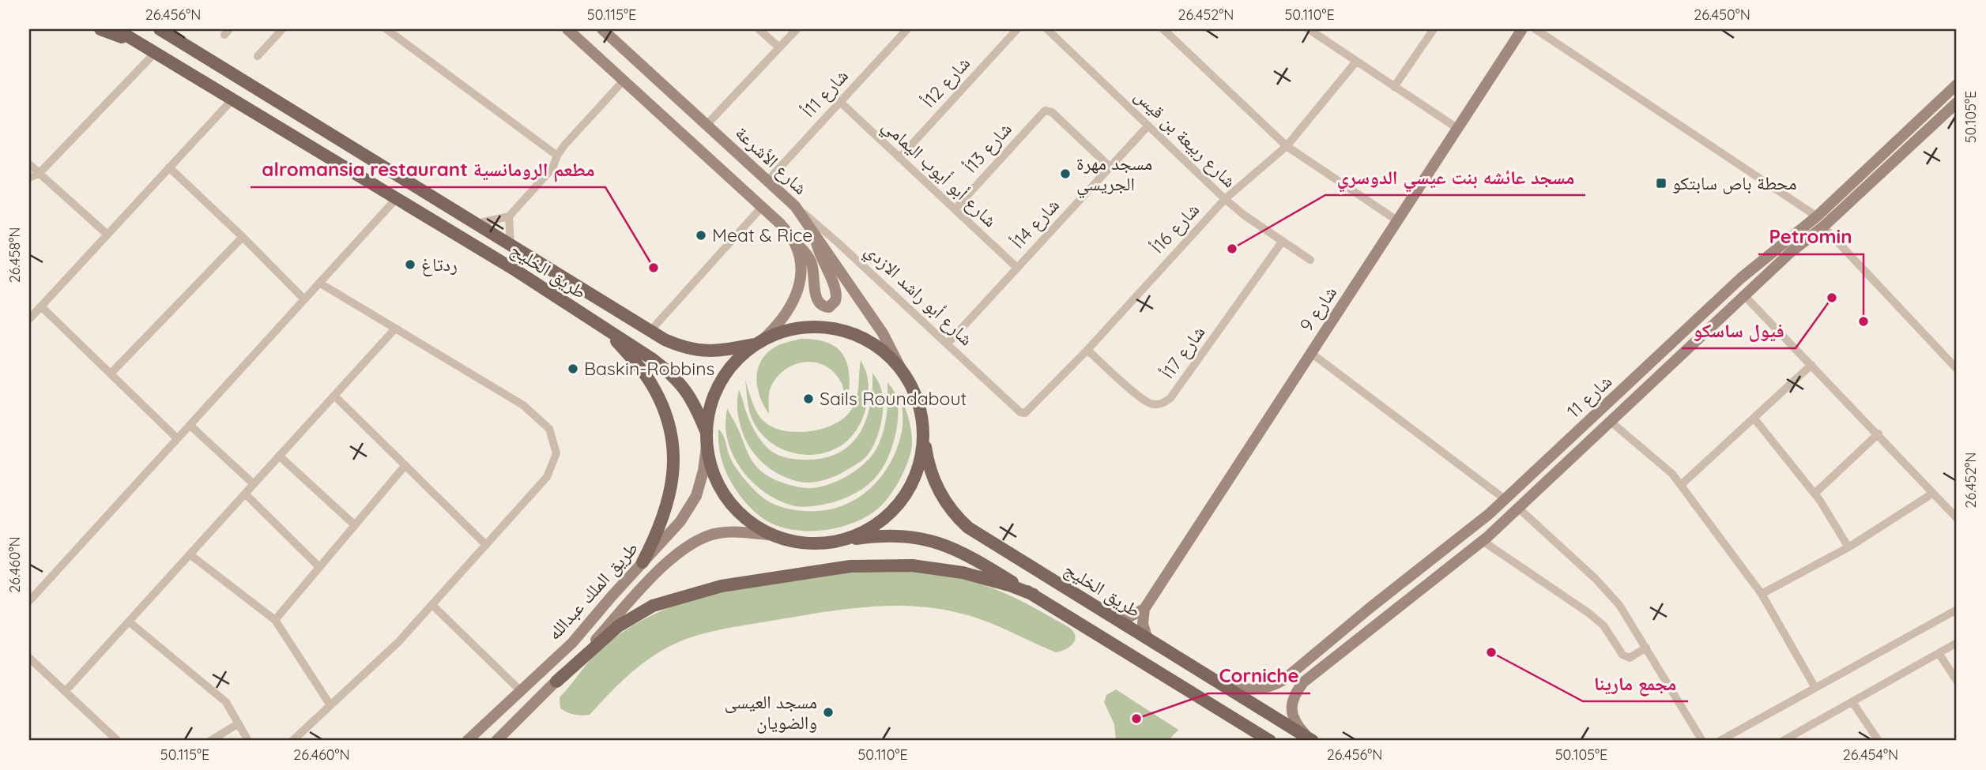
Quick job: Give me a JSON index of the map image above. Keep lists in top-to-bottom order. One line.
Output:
{"streets":{"main road":["طريق الخليج"],"street":["شارع 12أ","شارع 11أ","شارع ربيعة بن قيس","شارع 13أ","شارع الأشرعة","شارع أبو أيوب اليمامي","شارع 14أ","شارع 16أ","شارع أبو راشد الازدي","شارع 9","شارع 17أ","شارع 11","طريق الملك عبدالله"]},"crossings":[["شارع 12أ","شارع أبو أيوب اليمامي"],["شارع 11أ","شارع الأشرعة"],["شارع 11أ","شارع أبو أيوب اليمامي"],["شارع ربيعة بن قيس","شارع 14أ"],["شارع ربيعة بن قيس","شارع 16أ"],["شارع ربيعة بن قيس","شارع 17أ"],["شارع 13أ","شارع أبو أيوب اليمامي"],["شارع 13أ","شارع 14أ"],["شارع الأشرعة","طريق الخليج"],["شارع الأشرعة","شارع أبو راشد الازدي"],["شارع أبو أيوب اليمامي","شارع 14أ"],["شارع 14أ","شارع أبو راشد الازدي"],["شارع 16أ","شارع أبو راشد الازدي"],["شارع 16أ","شارع 17أ"],["طريق الخليج","شارع 11"],["طريق الخليج","طريق الملك عبدالله"]],"places":{"other":["مسجد مهرة الجريسي","Meat & Rice","مسجد عائشه بنت عيسي الدوسري","ردتاغ","alromansia restaurant مطعم الرومانسية","فيول ساسكو","Petromin","Baskin-Robbins","Sails Roundabout","مجمع مارينا","مسجد العيسى والضويان","Corniche"],"transit":["محطة باص سابتكو"]},"coordinates":["26.456°N","50.115°E","26.452°N","50.110°E","26.450°N","50.105°E","26.458°N","26.460°N","26.454°N"]}
